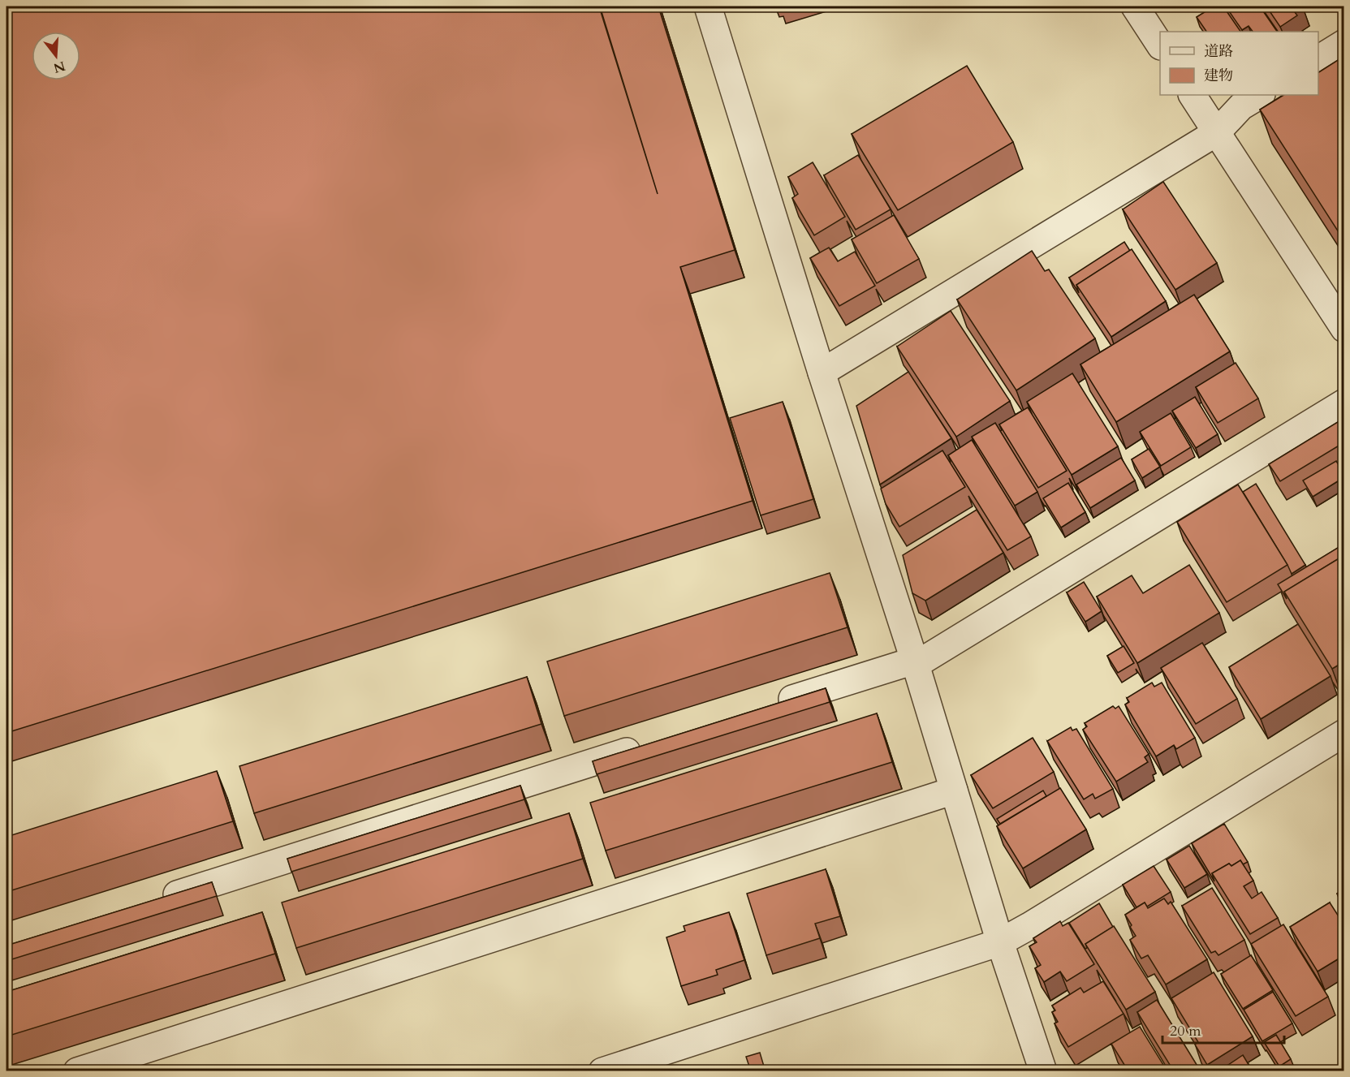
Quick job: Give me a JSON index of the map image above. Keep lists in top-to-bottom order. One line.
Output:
{"legend":["道路","建物"],"scale_bar":"20 m","north":"bottom"}
